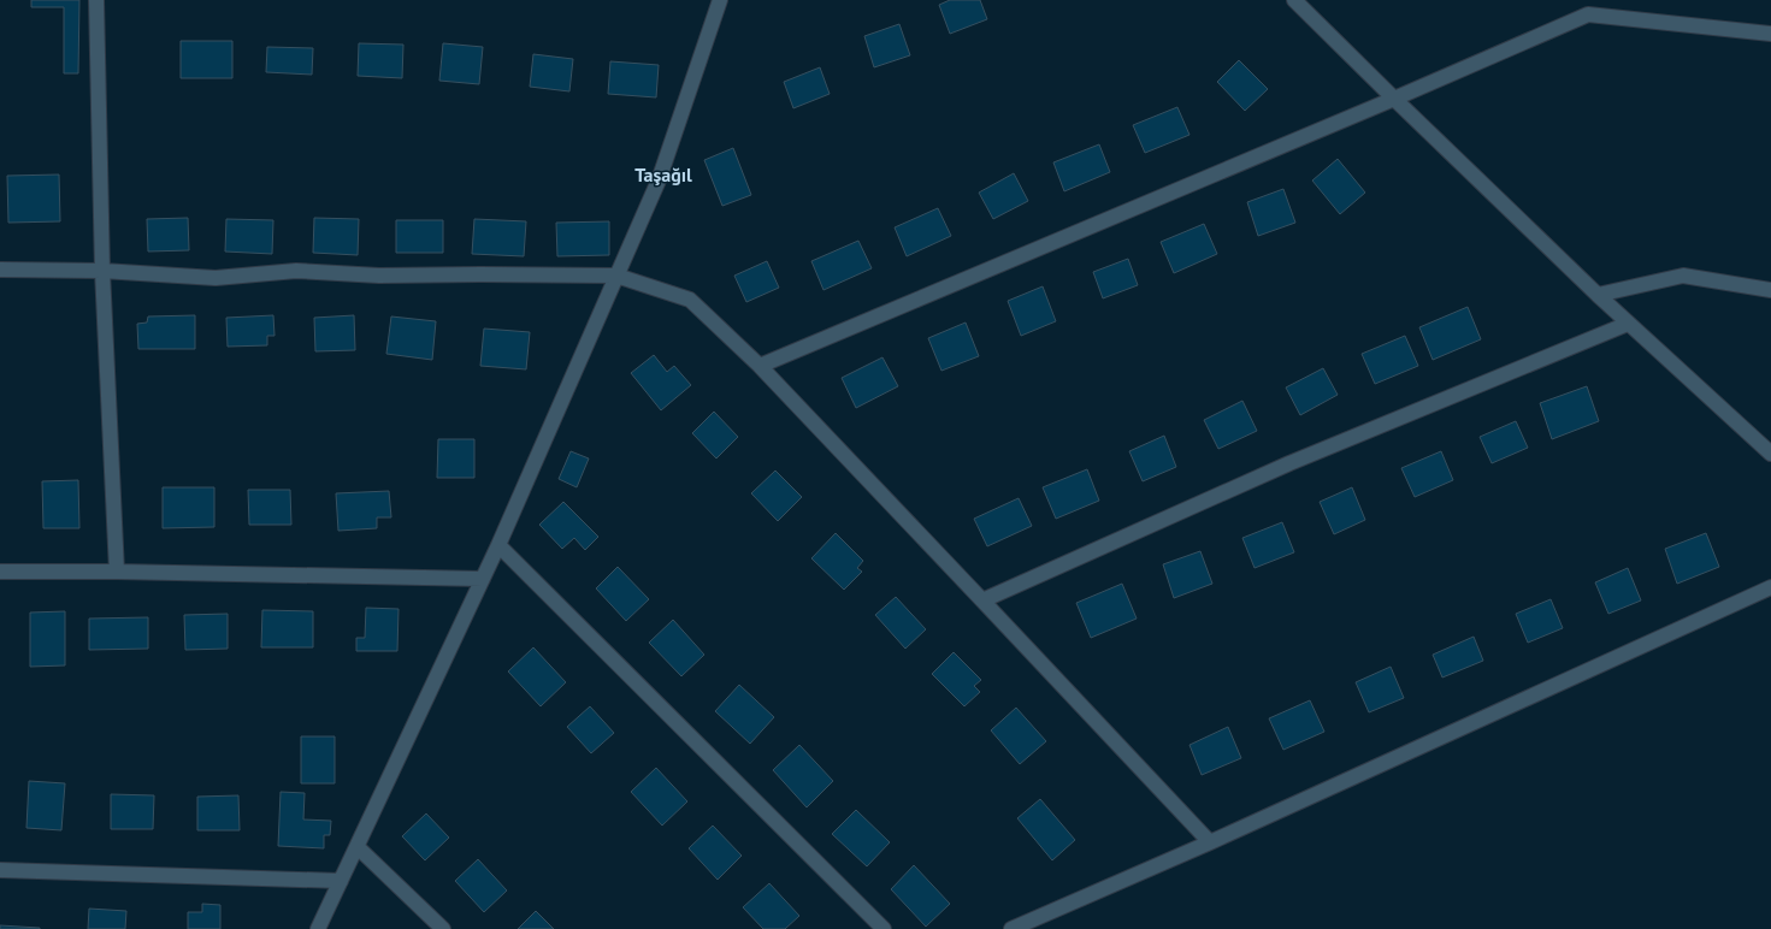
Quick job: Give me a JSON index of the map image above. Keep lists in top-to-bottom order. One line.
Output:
{"districts":["Taşağıl"]}
